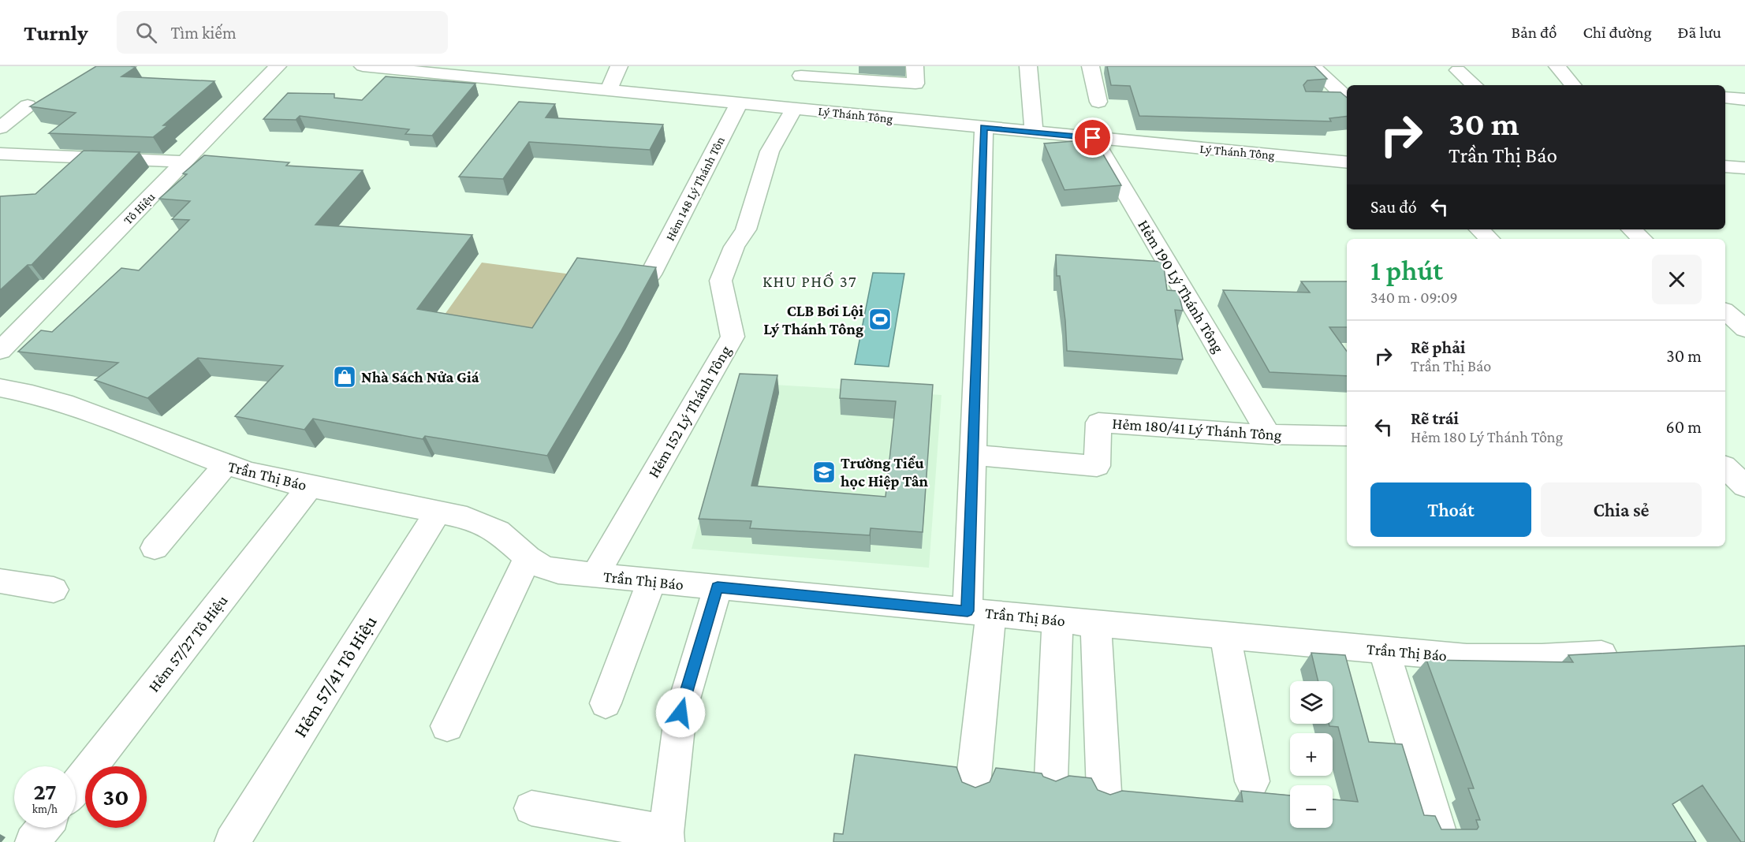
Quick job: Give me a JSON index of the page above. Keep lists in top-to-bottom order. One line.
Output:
{"streets":{"street":["Lý Thánh Tông","Hẻm 148 Lý Thánh Tôn","Tô Hiệu","Hẻm 190 Lý Thánh Tông","Hẻm 152 Lý Thánh Tông","Hẻm 180/41 Lý Thánh Tông","Trần Thị Báo","Hẻm 57/27 Tô Hiệu","Hẻm 57/41 Tô Hiệu"]},"crossings":[["Lý Thánh Tông","Hẻm 148 Lý Thánh Tôn"],["Lý Thánh Tông","Hẻm 190 Lý Thánh Tông"],["Lý Thánh Tông","Hẻm 152 Lý Thánh Tông"],["Hẻm 190 Lý Thánh Tông","Hẻm 180/41 Lý Thánh Tông"],["Hẻm 152 Lý Thánh Tông","Trần Thị Báo"],["Trần Thị Báo","Hẻm 57/27 Tô Hiệu"],["Trần Thị Báo","Hẻm 57/41 Tô Hiệu"]],"districts":["KHU PHỐ 37"],"places":{"sports":["CLB Bơi Lội Lý Thánh Tông"],"shop":["Nhà Sách Nửa Giá"],"school or university":["Trường Tiểu học Hiệp Tân"]},"page":{"header":"Turnly","search":"Tìm kiếm","nav":["Bản đồ","Chỉ đường","Đã lưu"],"turn":["30 m","Trần Thị Báo"],"then":"Sau đó","heading":["1 phút","340 m · 09:09"],"list":[{"name":"Rẽ phải","note":"Trần Thị Báo","value":"30 m"},{"name":"Rẽ trái","note":"Hẻm 180 Lý Thánh Tông","value":"60 m"}],"buttons":["Thoát","Chia sẻ"],"map_buttons":["+","−"],"speed":"27 km/h","limit":"30"}}
